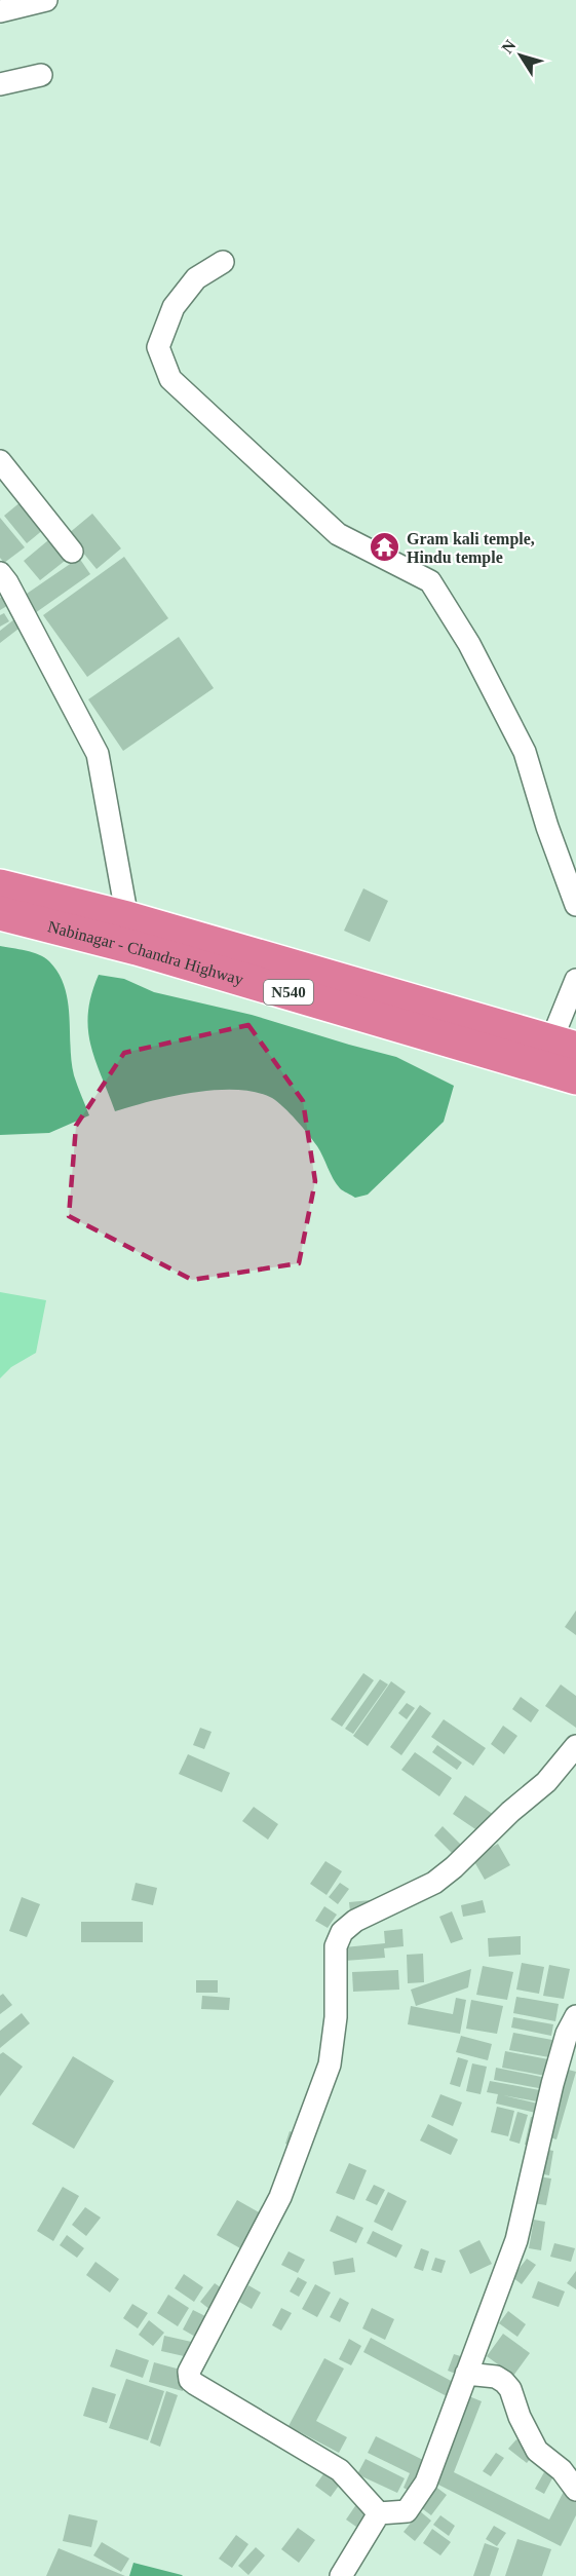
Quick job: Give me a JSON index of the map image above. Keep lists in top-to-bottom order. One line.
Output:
{"streets":{"highway":["Nabinagar - Chandra Highway","N540"]},"places":{"temple":["Gram kali temple, Hindu temple"]},"north":"top left"}
